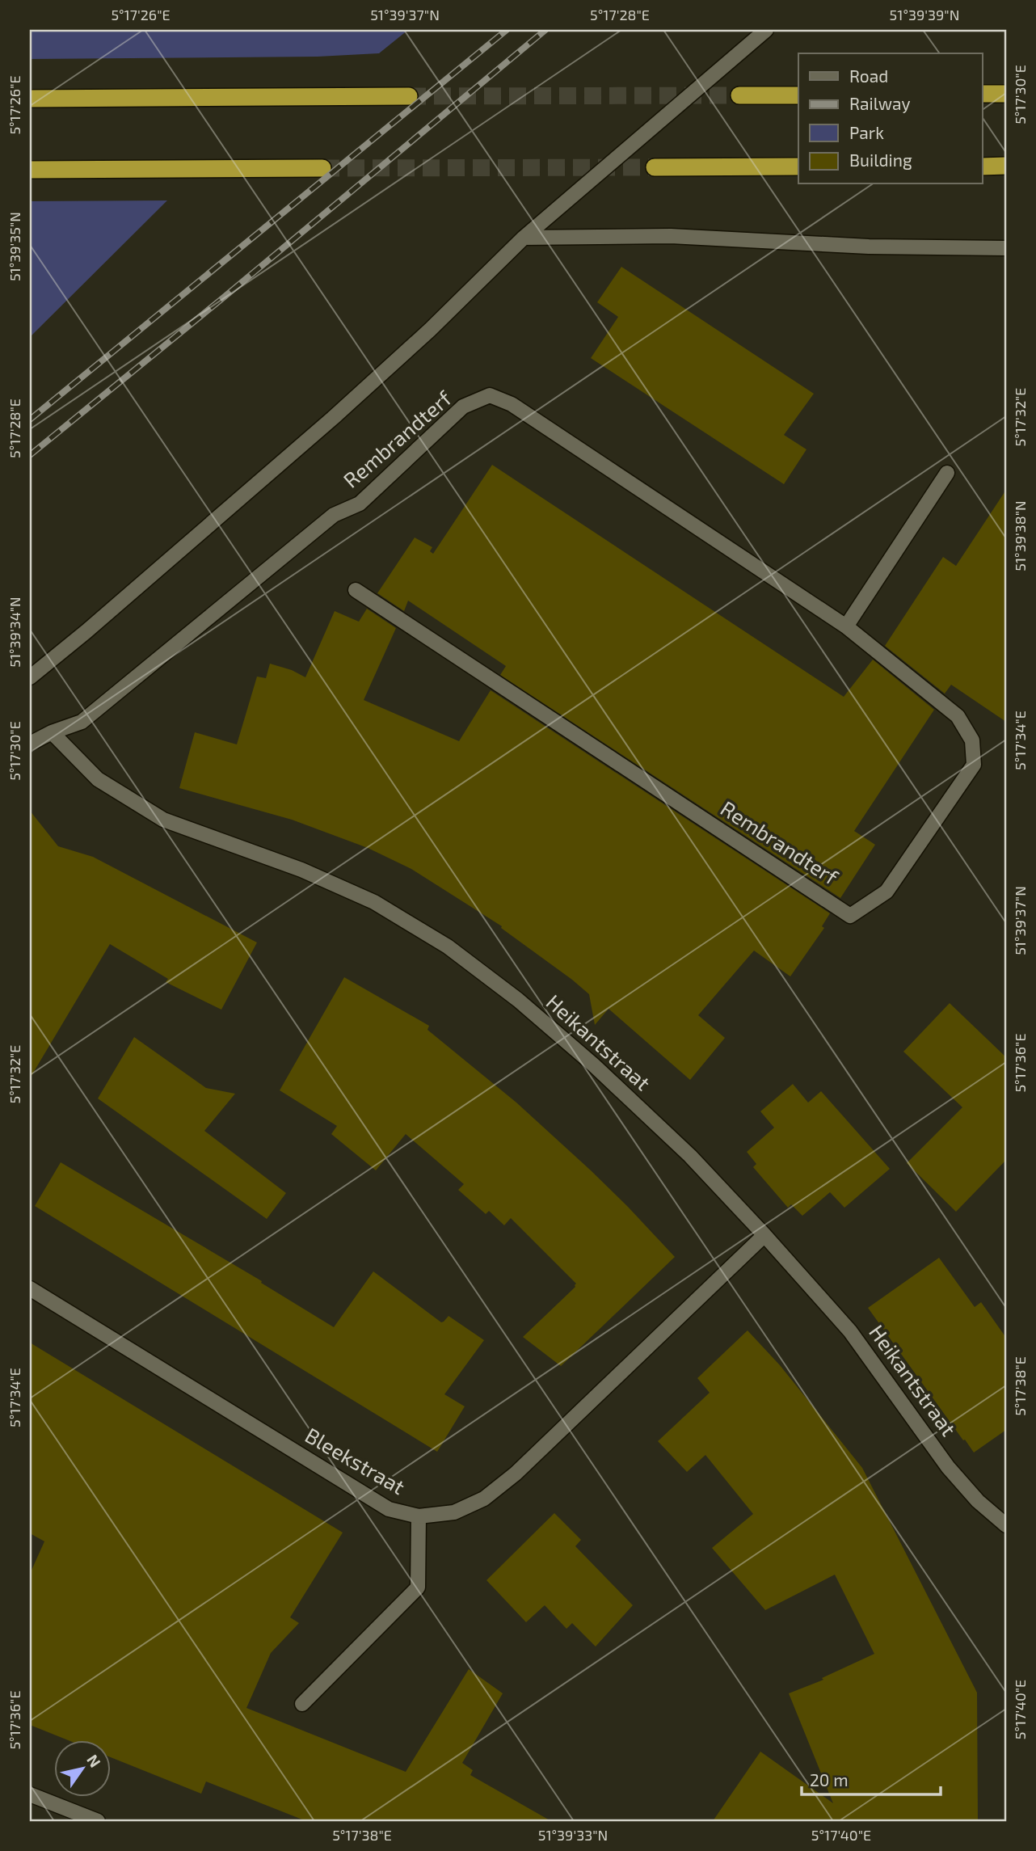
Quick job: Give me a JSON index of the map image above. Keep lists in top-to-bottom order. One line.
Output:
{"streets":{"street":["Rembrandterf","Heikantstraat","Bleekstraat"]},"crossings":[["Rembrandterf","Heikantstraat"],["Heikantstraat","Bleekstraat"]],"legend":["Road","Railway","Park","Building"],"scale_bar":"20 m","north":"top right","coordinates":["5°17'26\"E","51°39'37\"N","5°17'28\"E","51°39'39\"N","5°17'30\"E","51°39'35\"N","5°17'32\"E","51°39'38\"N","51°39'34\"N","5°17'34\"E","5°17'36\"E","5°17'38\"E","5°17'40\"E","51°39'33\"N"]}
